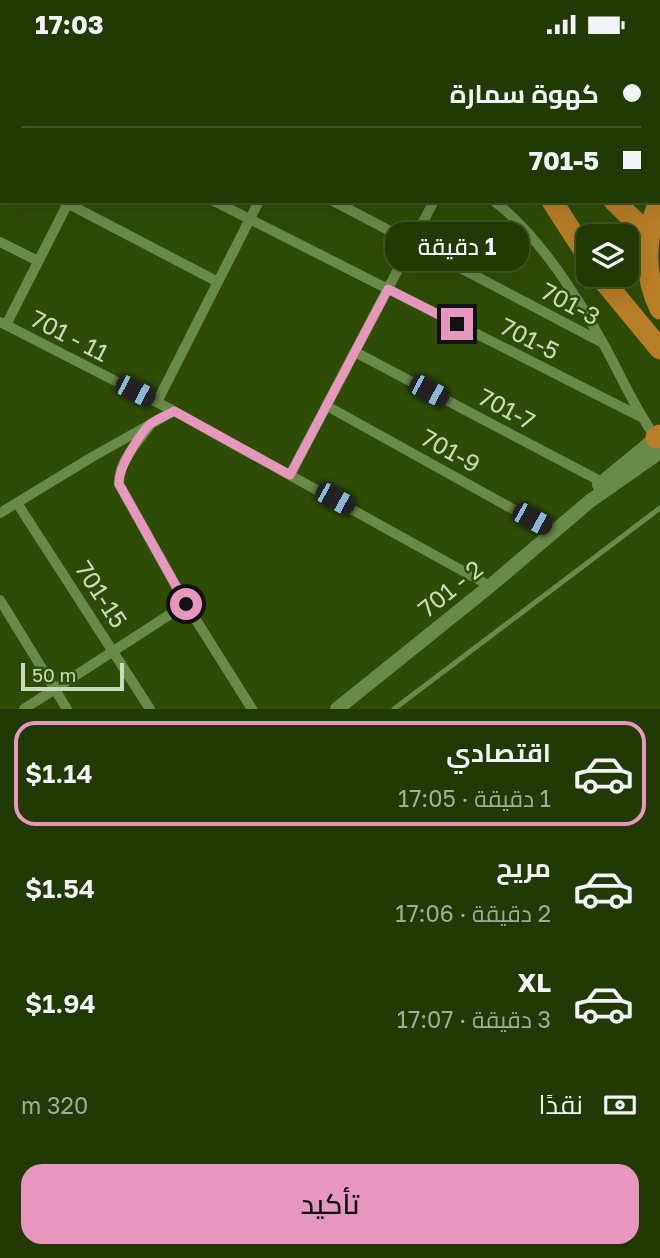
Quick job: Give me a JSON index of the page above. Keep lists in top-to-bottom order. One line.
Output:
{"streets":{"street":["701-3","701 - 11","701-5","701-7","701-9","701 - 2","701-15"]},"crossings":[["701 - 11","701 - 2"],["701-9","701 - 2"]],"scale_bar":"50 m","page":{"status":"17:03","banner":["كهوة سمارة","701-5"],"bubble":"1 دقيقة","scale":"50 m","list":[{"name":"اقتصادي","note":"1 دقيقة · 17:05","value":"$1.14"},{"name":"مريح","note":"2 دقيقة · 17:06","value":"$1.54"},{"name":"XL","note":"3 دقيقة · 17:07","value":"$1.94"}],"pay":["نقدًا","320 m"],"buttons":"تأكيد"}}
